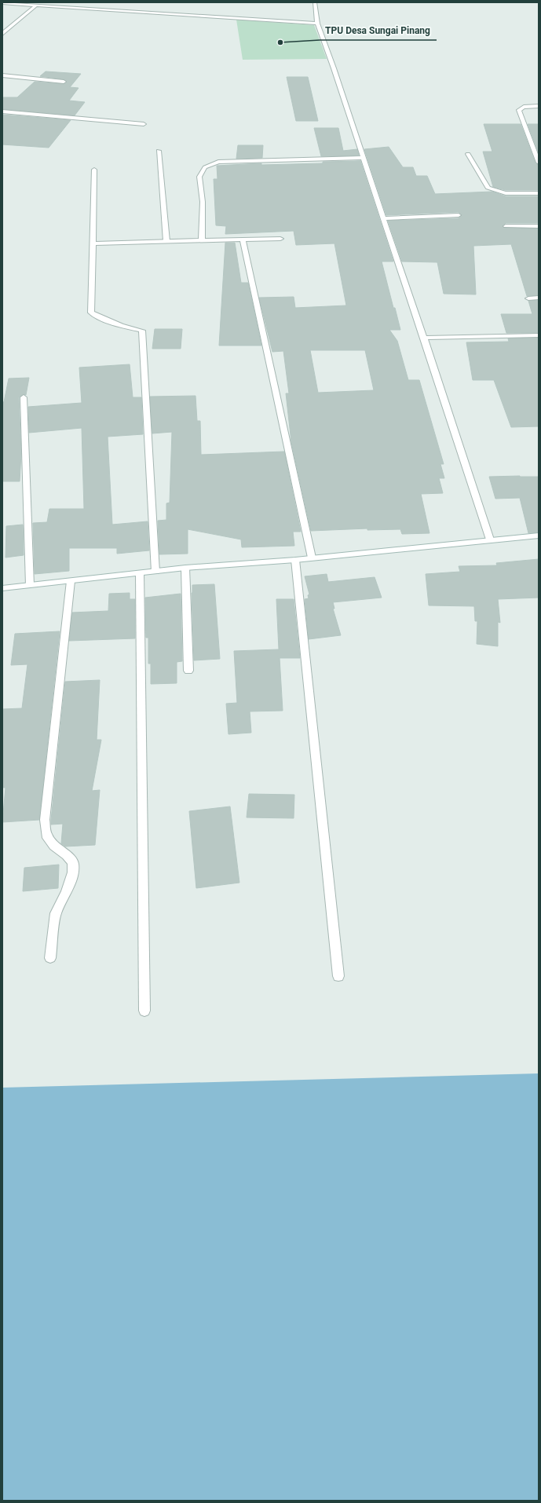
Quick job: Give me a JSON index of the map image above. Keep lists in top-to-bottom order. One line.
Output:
{"places":["TPU Desa Sungai Pinang"]}
